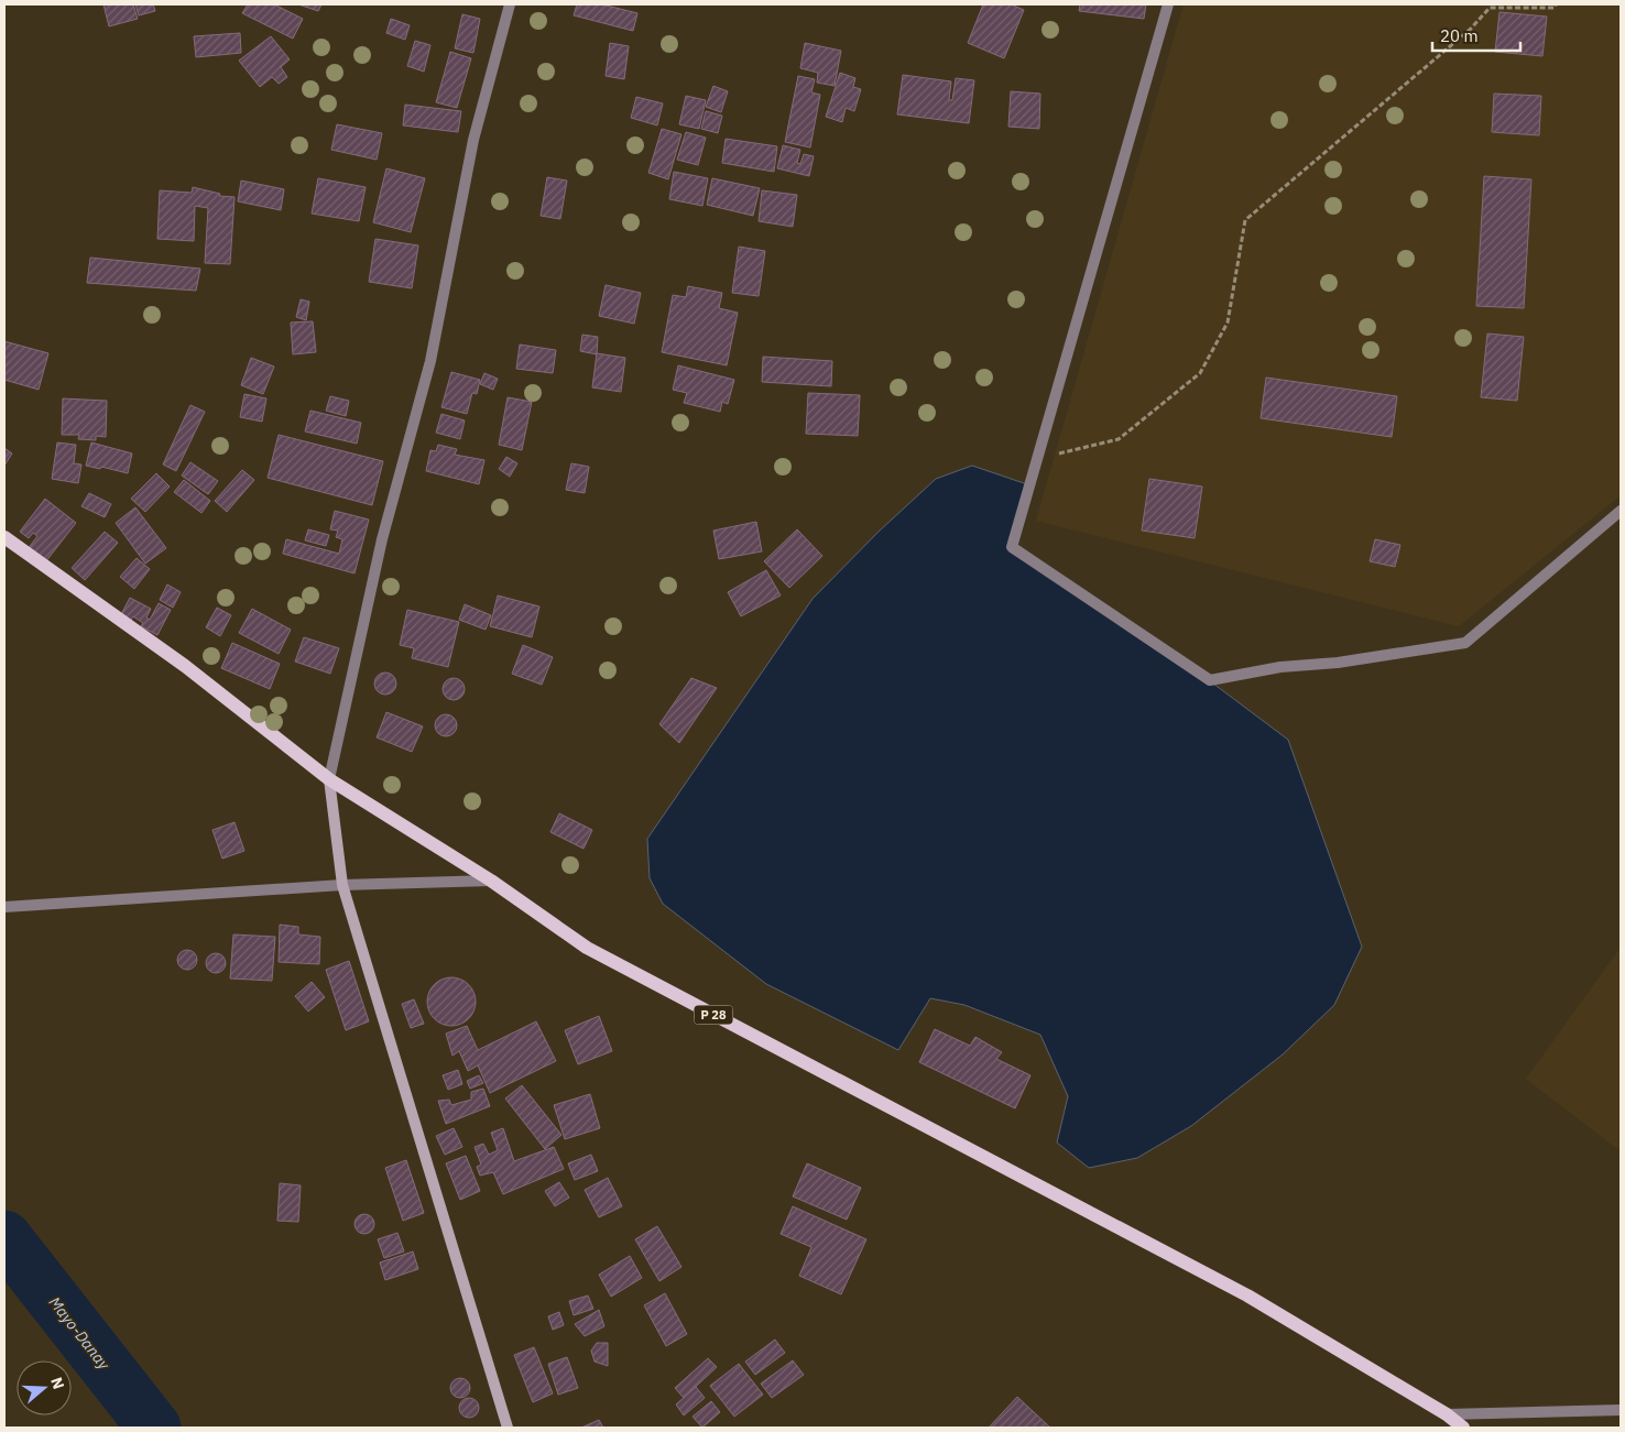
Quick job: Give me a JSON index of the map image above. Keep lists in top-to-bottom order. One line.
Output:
{"streets":{"main road":["P 28"]},"water":["Mayo-Danay"],"scale_bar":"20 m","north":"right"}
